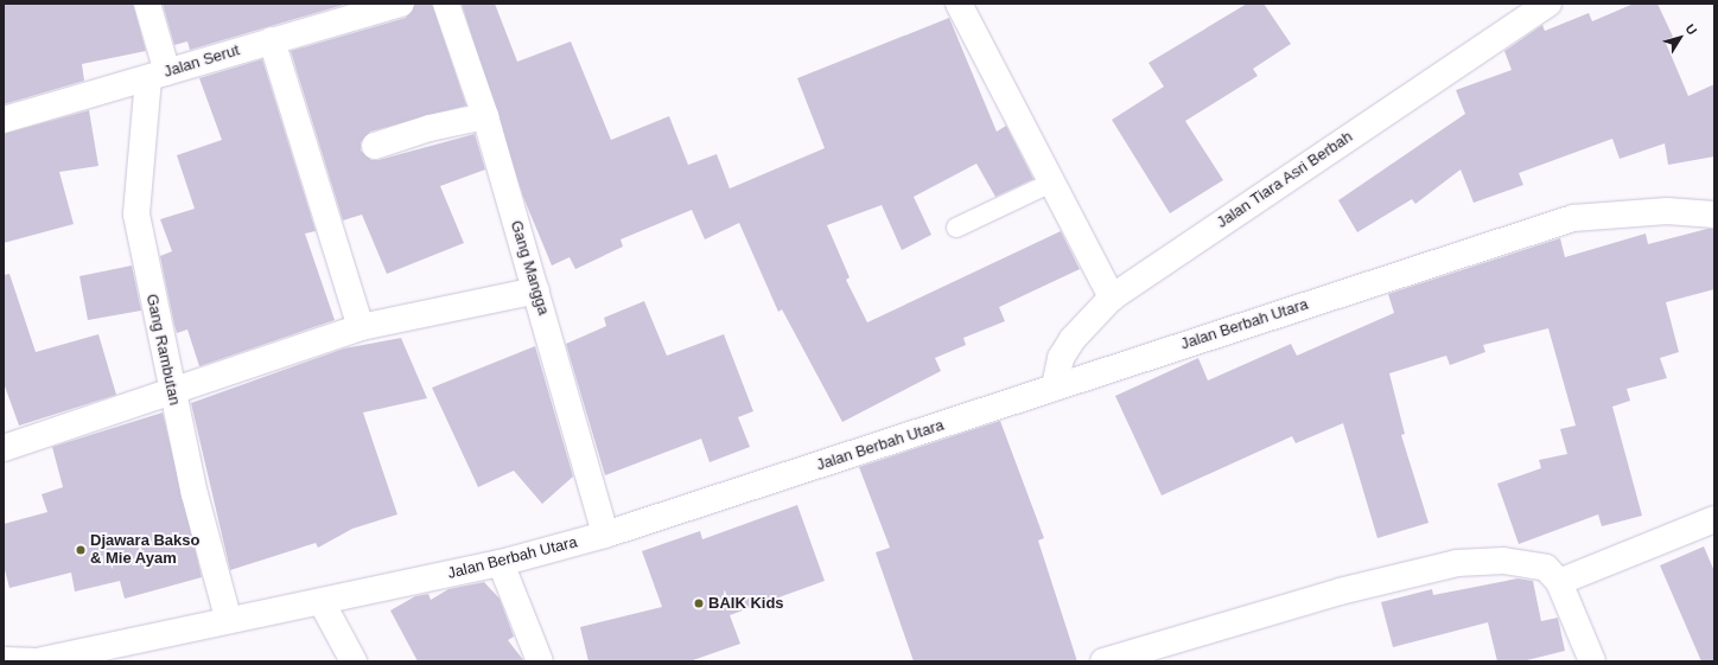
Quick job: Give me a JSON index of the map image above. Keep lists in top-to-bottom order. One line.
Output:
{"streets":{"street":["Jalan Serut","Jalan Tiara Asri Berbah","Gang Mangga","Jalan Berbah Utara","Gang Rambutan"]},"crossings":[["Jalan Serut","Gang Rambutan"],["Jalan Tiara Asri Berbah","Jalan Berbah Utara"],["Gang Mangga","Jalan Berbah Utara"],["Jalan Berbah Utara","Gang Rambutan"]],"places":["Djawara Bakso & Mie Ayam","BAIK Kids"],"north":"top right"}
